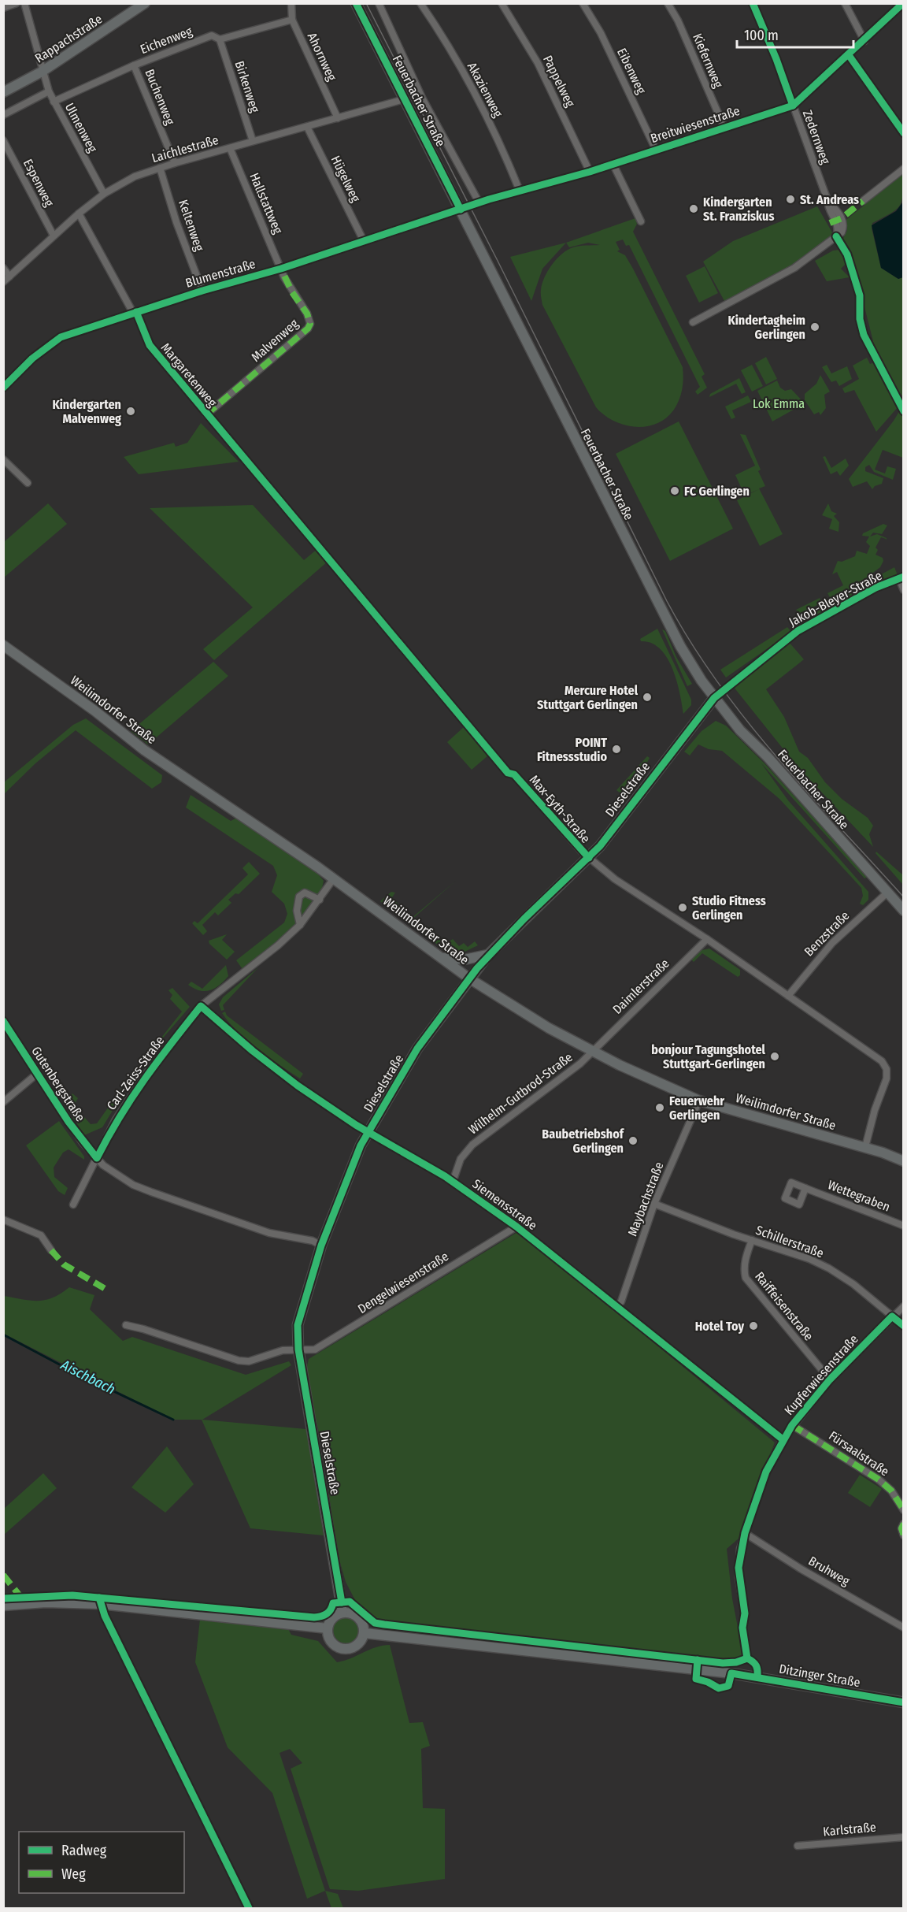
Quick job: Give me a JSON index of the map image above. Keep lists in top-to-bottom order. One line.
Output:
{"streets":{"main road":["Rappachstraße","Feuerbacher Straße","Weilimdorfer Straße","Dieselstraße","Ditzinger Straße"],"street":["Eichenweg","Ahornweg","Kiefernweg","Eibenweg","Pappelweg","Birkenweg","Akazienweg","Buchenweg","Breitwiesenstraße","Ulmenweg","Zedernweg","Laichlestraße","Hügelweg","Espenweg","Hallstattweg","Keltenweg","Blumenstraße","Malvenweg","Margaretenweg","Jakob-Bleyer-Straße","Max-Eyth-Straße","Benzstraße","Daimlerstraße","Carl-Zeiss-Straße","Gutenbergstraße","Wilhelm-Gutbrod-Straße","Wettegraben","Maybachstraße","Siemensstraße","Schillerstraße","Dengelwiesenstraße","Raiffeisenstraße","Kupferwiesenstraße","Fürsaalstraße","Bruhweg","Karlstraße"]},"crossings":[["Rappachstraße","Ulmenweg"],["Eichenweg","Ahornweg"],["Eichenweg","Birkenweg"],["Eichenweg","Buchenweg"],["Eichenweg","Ulmenweg"],["Ahornweg","Laichlestraße"],["Kiefernweg","Breitwiesenstraße"],["Eibenweg","Breitwiesenstraße"],["Pappelweg","Breitwiesenstraße"],["Birkenweg","Laichlestraße"],["Akazienweg","Breitwiesenstraße"],["Buchenweg","Laichlestraße"],["Feuerbacher Straße","Breitwiesenstraße"],["Feuerbacher Straße","Laichlestraße"],["Feuerbacher Straße","Blumenstraße"],["Feuerbacher Straße","Jakob-Bleyer-Straße"],["Feuerbacher Straße","Dieselstraße"],["Feuerbacher Straße","Benzstraße"],["Breitwiesenstraße","Zedernweg"],["Breitwiesenstraße","Blumenstraße"],["Ulmenweg","Laichlestraße"],["Laichlestraße","Hügelweg"],["Laichlestraße","Espenweg"],["Laichlestraße","Hallstattweg"],["Laichlestraße","Keltenweg"],["Laichlestraße","Margaretenweg"],["Hügelweg","Blumenstraße"],["Hallstattweg","Blumenstraße"],["Hallstattweg","Malvenweg"],["Keltenweg","Blumenstraße"],["Blumenstraße","Malvenweg"],["Blumenstraße","Margaretenweg"],["Malvenweg","Margaretenweg"],["Jakob-Bleyer-Straße","Dieselstraße"],["Weilimdorfer Straße","Dieselstraße"],["Weilimdorfer Straße","Max-Eyth-Straße"],["Weilimdorfer Straße","Daimlerstraße"],["Weilimdorfer Straße","Wilhelm-Gutbrod-Straße"],["Weilimdorfer Straße","Maybachstraße"],["Dieselstraße","Max-Eyth-Straße"],["Dieselstraße","Gutenbergstraße"],["Dieselstraße","Siemensstraße"],["Dieselstraße","Dengelwiesenstraße"],["Dieselstraße","Ditzinger Straße"],["Max-Eyth-Straße","Benzstraße"],["Max-Eyth-Straße","Daimlerstraße"],["Daimlerstraße","Wilhelm-Gutbrod-Straße"],["Carl-Zeiss-Straße","Gutenbergstraße"],["Carl-Zeiss-Straße","Siemensstraße"],["Wilhelm-Gutbrod-Straße","Siemensstraße"],["Maybachstraße","Siemensstraße"],["Maybachstraße","Schillerstraße"],["Siemensstraße","Dengelwiesenstraße"],["Siemensstraße","Kupferwiesenstraße"],["Schillerstraße","Raiffeisenstraße"],["Schillerstraße","Kupferwiesenstraße"],["Raiffeisenstraße","Kupferwiesenstraße"],["Kupferwiesenstraße","Fürsaalstraße"],["Kupferwiesenstraße","Bruhweg"]],"water":["Aischbach"],"parks":["Lok Emma"],"places":["St. Andreas","Kindergarten St. Franziskus","Kindertagheim Gerlingen","Kindergarten Malvenweg","FC Gerlingen","Mercure Hotel Stuttgart Gerlingen","POINT Fitnessstudio","Studio Fitness Gerlingen","bonjour Tagungshotel Stuttgart-Gerlingen","Feuerwehr Gerlingen","Baubetriebshof Gerlingen","Hotel Toy"],"legend":["Radweg","Weg"],"scale_bar":"100 m"}
